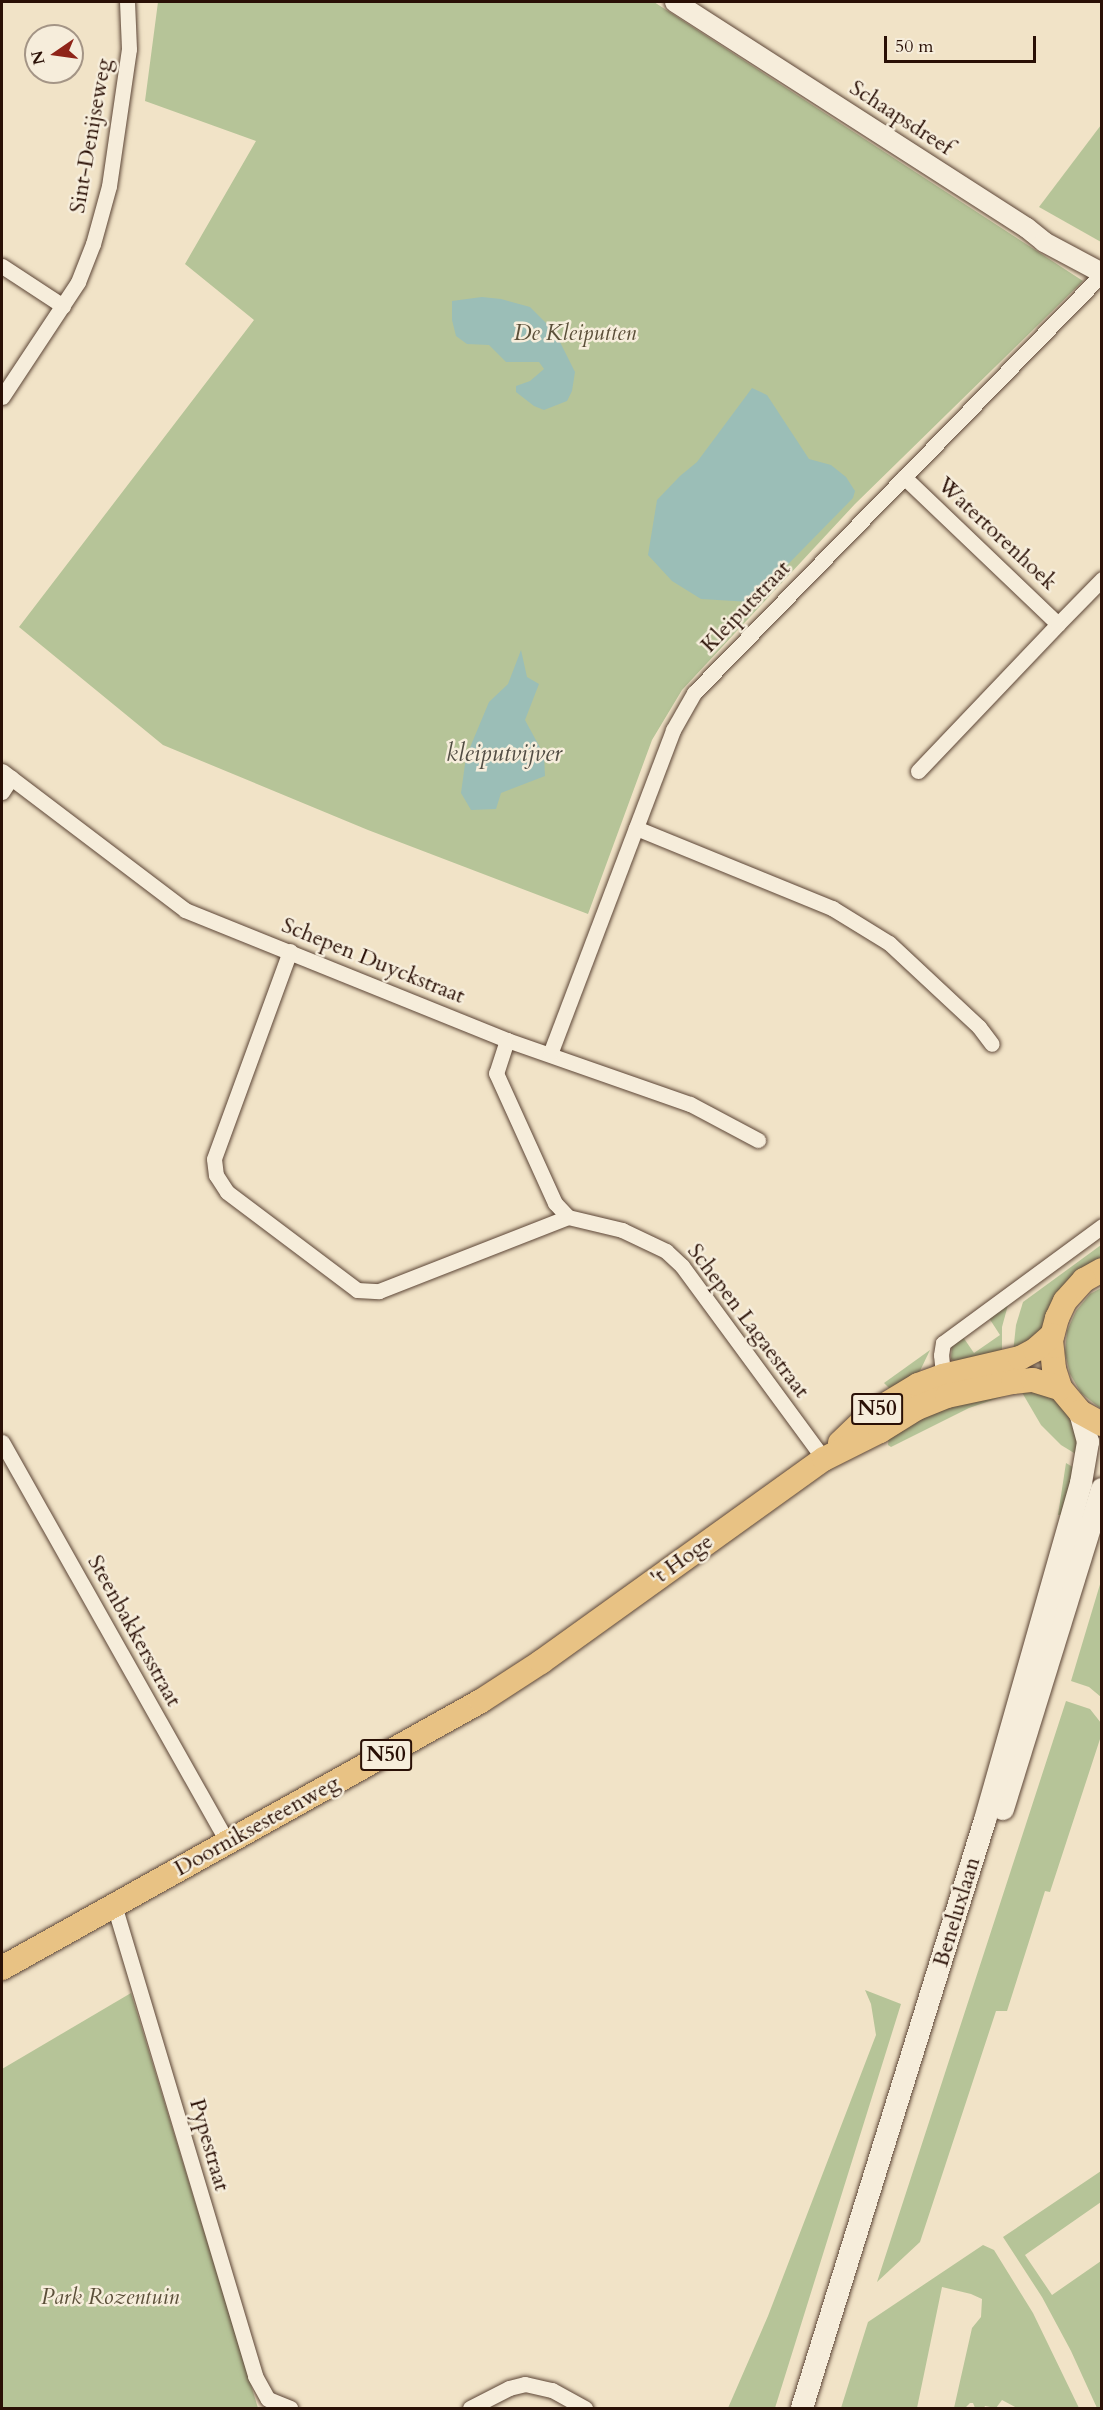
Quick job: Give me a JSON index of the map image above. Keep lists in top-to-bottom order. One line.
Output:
{"streets":{"main road":["N50","'t Hoge","Doorniksesteenweg","Beneluxlaan"],"street":["Schaapsdreef","Sint-Denijseweg","Watertorenhoek","Kleiputstraat","Schepen Duyckstraat","Schepen Lagaestraat","Steenbakkersstraat","Pypestraat"]},"crossings":[["Schaapsdreef","Kleiputstraat"],["Watertorenhoek","Kleiputstraat"],["Kleiputstraat","Schepen Duyckstraat"],["Schepen Lagaestraat","'t Hoge"],["'t Hoge","Doorniksesteenweg"],["Steenbakkersstraat","Doorniksesteenweg"],["Doorniksesteenweg","Pypestraat"]],"water":["kleiputvijver"],"parks":["De Kleiputten","Park Rozentuin"],"scale_bar":"50 m","north":"left"}
